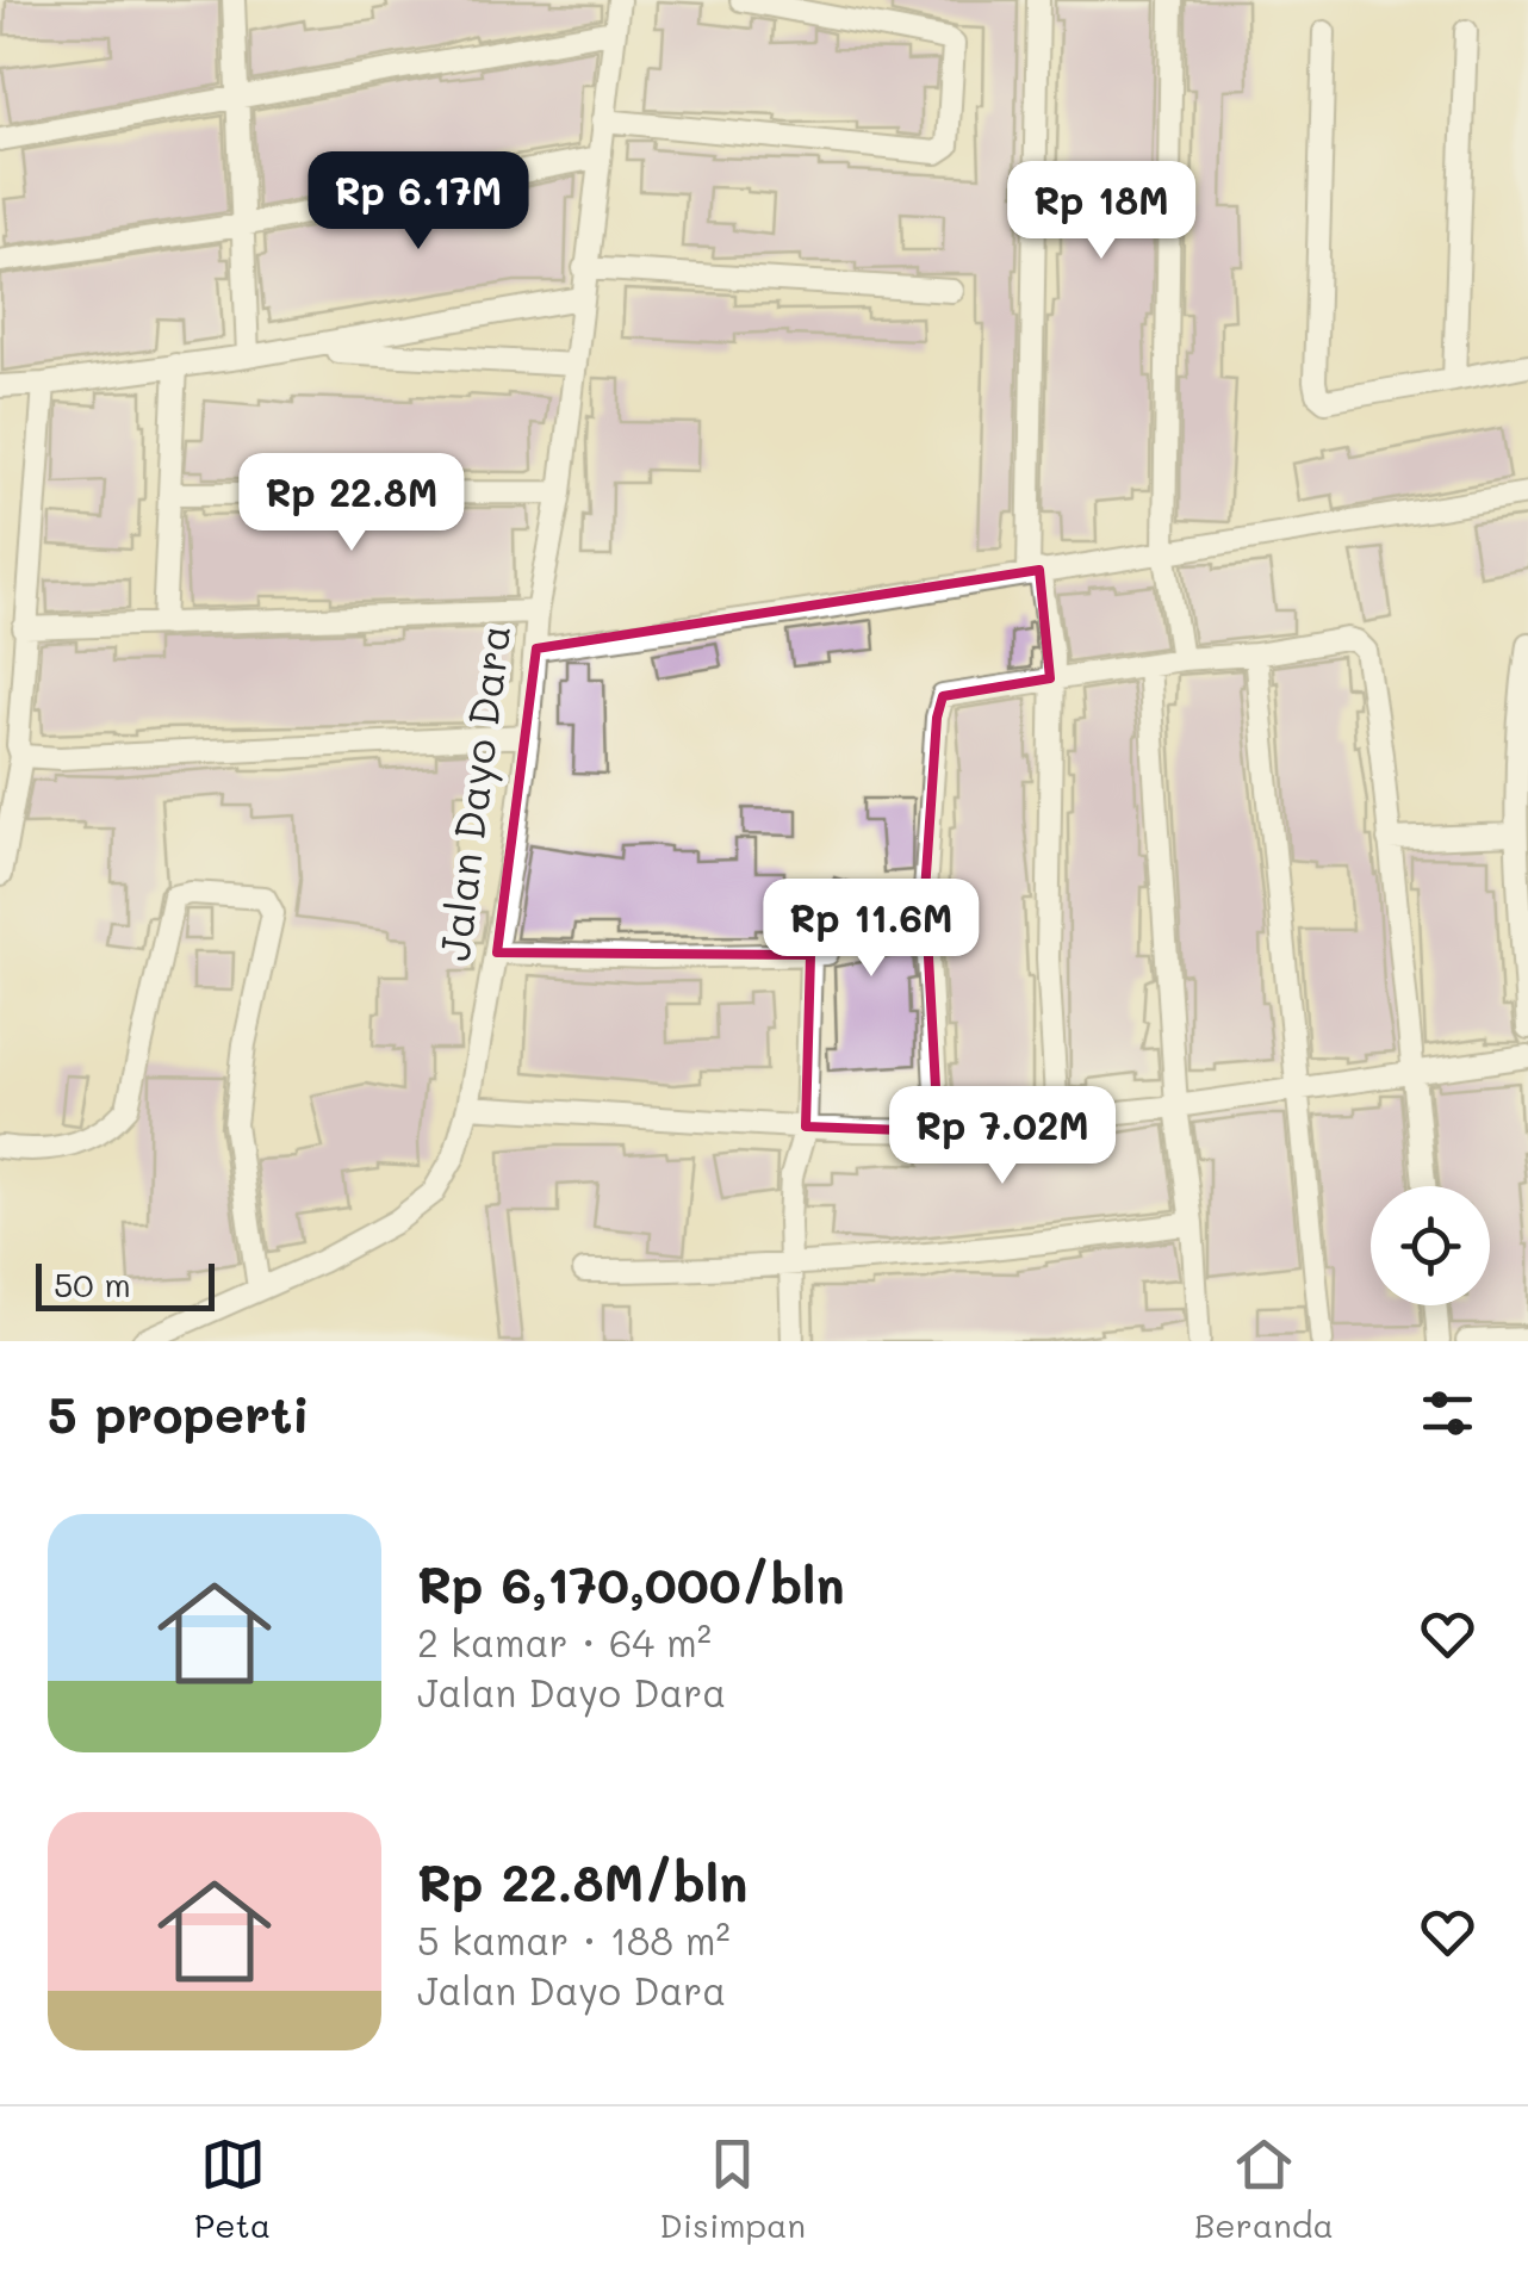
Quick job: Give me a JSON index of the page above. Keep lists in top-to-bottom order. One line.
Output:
{"streets":{"street":["Jalan Dayo Dara"]},"scale_bar":"50 m","page":{"price":["Rp 6.17M","Rp 18M","Rp 22.8M","Rp 11.6M","Rp 7.02M"],"scale":"50 m","heading":"5 properti","list":[{"name":"Rp 6,170,000/bln","note":"2 kamar · 64 m² · Jalan Dayo Dara"},{"name":"Rp 22.8M/bln","note":"5 kamar · 188 m² · Jalan Dayo Dara"}],"tabs":["Peta","Disimpan","Beranda"]}}
